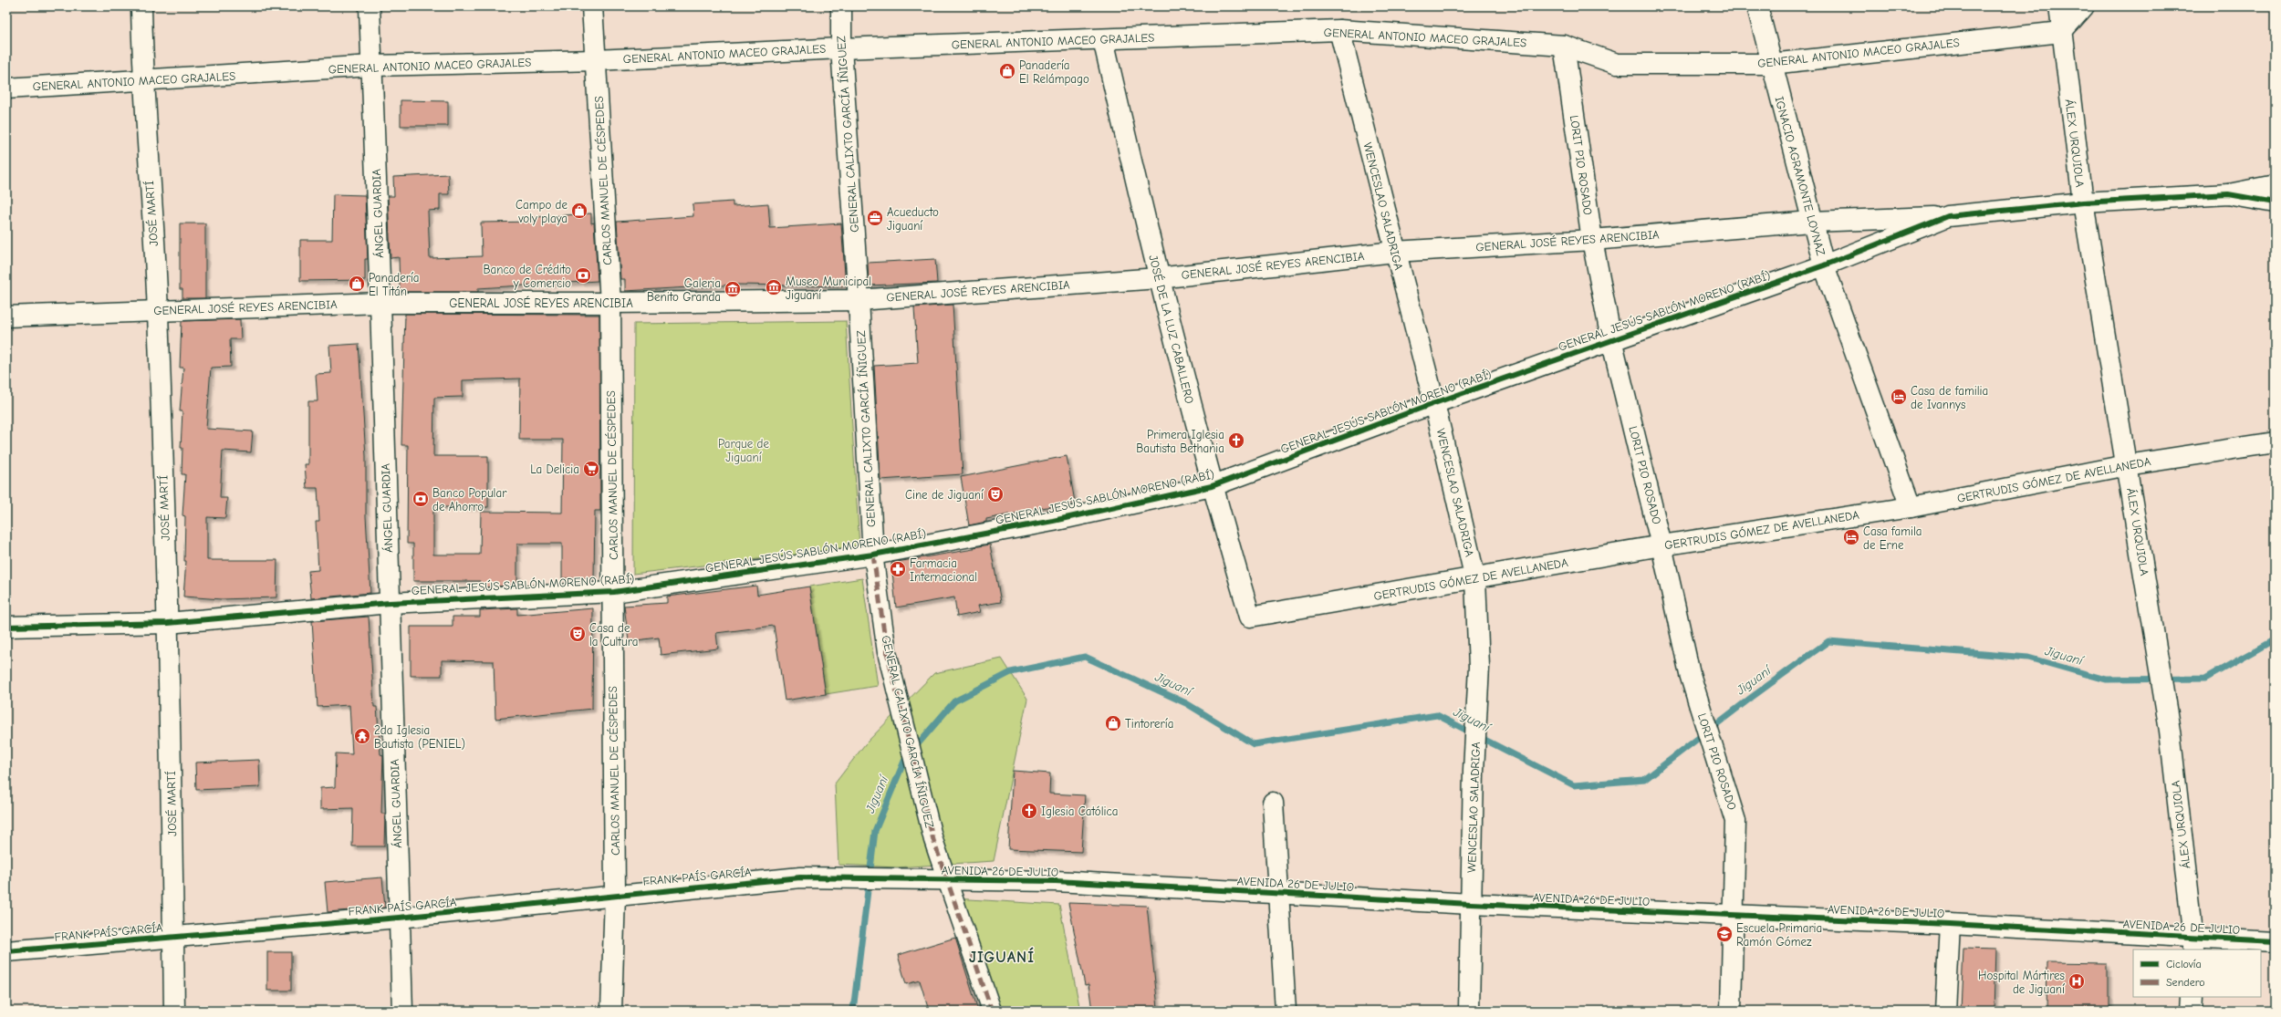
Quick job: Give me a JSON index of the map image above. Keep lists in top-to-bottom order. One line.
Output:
{"streets":{"street":["GENERAL ANTONIO MACEO GRAJALES","GENERAL CALIXTO GARCÍA ÍÑIGUEZ","ÁLEX URQUIOLA","LORIT PIO ROSADO","IGNACIO AGRAMONTE LOYNAZ","CARLOS MANUEL DE CÉSPEDES","WENCESLAO SALADRIGA","JOSÉ MARTÍ","ÁNGEL GUARDIA","GENERAL JOSÉ REYES ARENCIBIA","GENERAL JESÚS SABLÓN MORENO (RABÍ)","JOSÉ DE LA LUZ CABALLERO","GERTRUDIS GÓMEZ DE AVELLANEDA","AVENIDA 26 DE JULIO","FRANK PAÍS GARCÍA"]},"crossings":[["GENERAL ANTONIO MACEO GRAJALES","GENERAL CALIXTO GARCÍA ÍÑIGUEZ"],["GENERAL ANTONIO MACEO GRAJALES","ÁLEX URQUIOLA"],["GENERAL ANTONIO MACEO GRAJALES","LORIT PIO ROSADO"],["GENERAL ANTONIO MACEO GRAJALES","IGNACIO AGRAMONTE LOYNAZ"],["GENERAL ANTONIO MACEO GRAJALES","CARLOS MANUEL DE CÉSPEDES"],["GENERAL ANTONIO MACEO GRAJALES","WENCESLAO SALADRIGA"],["GENERAL ANTONIO MACEO GRAJALES","JOSÉ MARTÍ"],["GENERAL ANTONIO MACEO GRAJALES","ÁNGEL GUARDIA"],["GENERAL ANTONIO MACEO GRAJALES","JOSÉ DE LA LUZ CABALLERO"],["GENERAL CALIXTO GARCÍA ÍÑIGUEZ","GENERAL JOSÉ REYES ARENCIBIA"],["GENERAL CALIXTO GARCÍA ÍÑIGUEZ","GENERAL JESÚS SABLÓN MORENO (RABÍ)"],["GENERAL CALIXTO GARCÍA ÍÑIGUEZ","AVENIDA 26 DE JULIO"],["ÁLEX URQUIOLA","GENERAL JESÚS SABLÓN MORENO (RABÍ)"],["ÁLEX URQUIOLA","GERTRUDIS GÓMEZ DE AVELLANEDA"],["ÁLEX URQUIOLA","AVENIDA 26 DE JULIO"],["LORIT PIO ROSADO","GENERAL JOSÉ REYES ARENCIBIA"],["LORIT PIO ROSADO","GENERAL JESÚS SABLÓN MORENO (RABÍ)"],["LORIT PIO ROSADO","GERTRUDIS GÓMEZ DE AVELLANEDA"],["LORIT PIO ROSADO","AVENIDA 26 DE JULIO"],["IGNACIO AGRAMONTE LOYNAZ","GENERAL JOSÉ REYES ARENCIBIA"],["IGNACIO AGRAMONTE LOYNAZ","GENERAL JESÚS SABLÓN MORENO (RABÍ)"],["IGNACIO AGRAMONTE LOYNAZ","GERTRUDIS GÓMEZ DE AVELLANEDA"],["CARLOS MANUEL DE CÉSPEDES","GENERAL JOSÉ REYES ARENCIBIA"],["CARLOS MANUEL DE CÉSPEDES","GENERAL JESÚS SABLÓN MORENO (RABÍ)"],["CARLOS MANUEL DE CÉSPEDES","FRANK PAÍS GARCÍA"],["WENCESLAO SALADRIGA","GENERAL JOSÉ REYES ARENCIBIA"],["WENCESLAO SALADRIGA","GENERAL JESÚS SABLÓN MORENO (RABÍ)"],["WENCESLAO SALADRIGA","GERTRUDIS GÓMEZ DE AVELLANEDA"],["WENCESLAO SALADRIGA","AVENIDA 26 DE JULIO"],["JOSÉ MARTÍ","GENERAL JOSÉ REYES ARENCIBIA"],["JOSÉ MARTÍ","GENERAL JESÚS SABLÓN MORENO (RABÍ)"],["JOSÉ MARTÍ","FRANK PAÍS GARCÍA"],["ÁNGEL GUARDIA","GENERAL JOSÉ REYES ARENCIBIA"],["ÁNGEL GUARDIA","GENERAL JESÚS SABLÓN MORENO (RABÍ)"],["ÁNGEL GUARDIA","FRANK PAÍS GARCÍA"],["GENERAL JOSÉ REYES ARENCIBIA","GENERAL JESÚS SABLÓN MORENO (RABÍ)"],["GENERAL JOSÉ REYES ARENCIBIA","JOSÉ DE LA LUZ CABALLERO"],["GENERAL JESÚS SABLÓN MORENO (RABÍ)","JOSÉ DE LA LUZ CABALLERO"],["JOSÉ DE LA LUZ CABALLERO","GERTRUDIS GÓMEZ DE AVELLANEDA"],["AVENIDA 26 DE JULIO","FRANK PAÍS GARCÍA"]],"districts":["JIGUANÍ"],"water":["Jiguaní"],"parks":["Parque de Jiguaní"],"places":{"shop":["Panadería El Relámpago","Campo de voly playa","Panadería El Titán","Tintorería"],"office":["Acueducto Jiguaní"],"bank":["Banco de Crédito y Comercio","Banco Popular de Ahorro"],"museum":["Museo Municipal Jiguaní","Galeria Benito Granda"],"hotel":["Casa de familia de Ivannys","Casa famila de Erne"],"church":["Primera Iglesia Bautista Bethania","Iglesia Católica"],"supermarket":["La Delicia"],"theatre":["Cine de Jiguaní","Casa de la Cultura"],"pharmacy":["Farmacia Internacional"],"temple":["2da Iglesia Bautista (PENIEL)"],"school or university":["Escuela Primaria Ramón Gómez"],"hospital":["Hospital Mártires de Jiguaní"]},"legend":["Ciclovía","Sendero"]}
